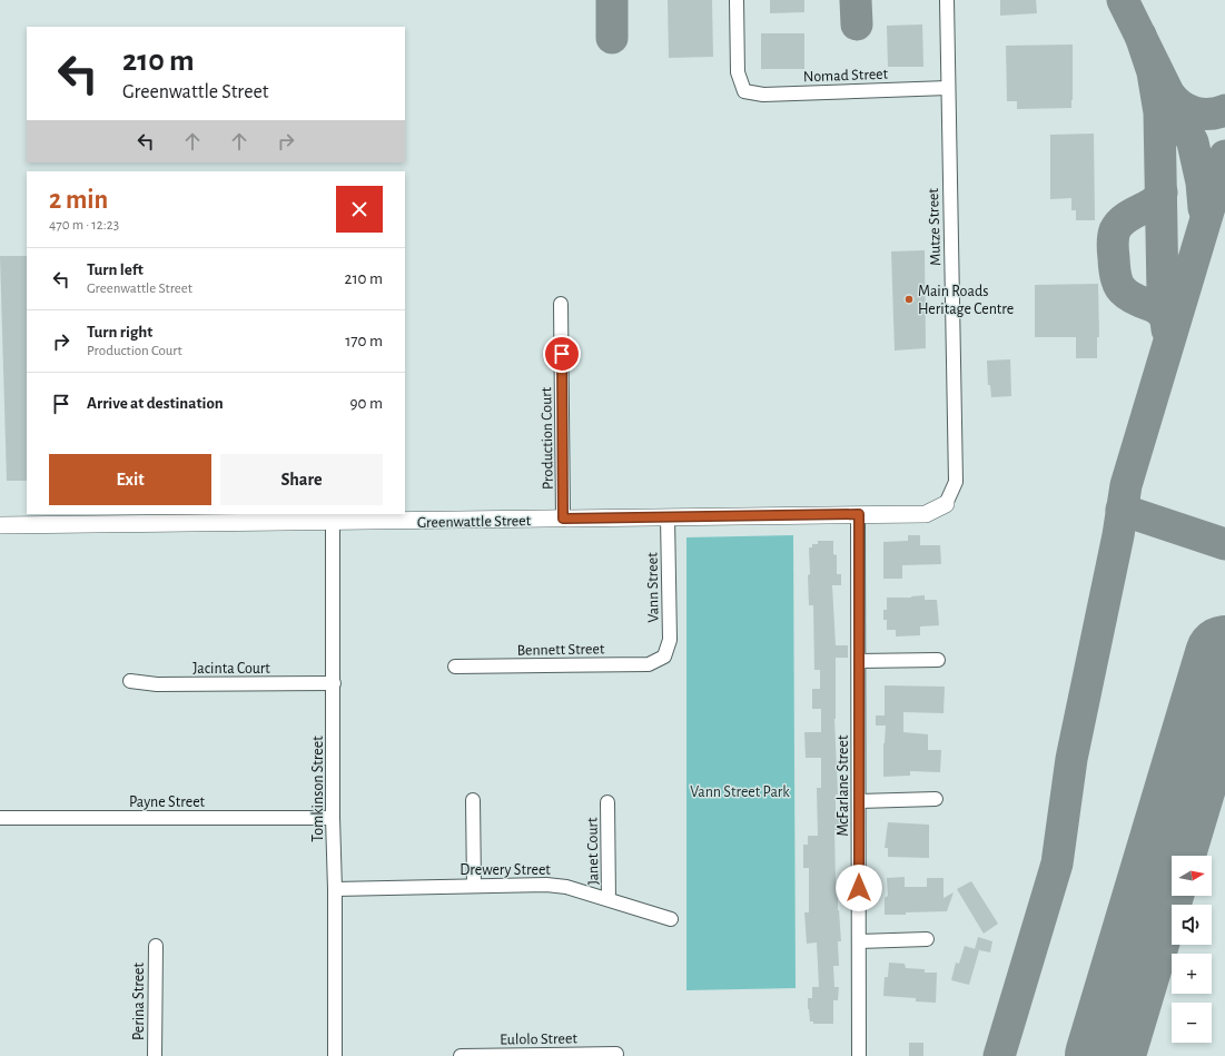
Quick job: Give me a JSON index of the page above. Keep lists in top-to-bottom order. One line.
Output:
{"streets":{"street":["Nomad Street","Mutze Street","Production Court","Greenwattle Street","Vann Street","Bennett Street","Jacinta Court","McFarlane Street","Tomkinson Street","Payne Street","Janet Court","Drewery Street","Perina Street","Eulolo Street"]},"crossings":[["Nomad Street","Mutze Street"],["Mutze Street","Greenwattle Street"],["Production Court","Greenwattle Street"],["Greenwattle Street","Vann Street"],["Greenwattle Street","McFarlane Street"],["Greenwattle Street","Tomkinson Street"],["Vann Street","Bennett Street"],["Jacinta Court","Tomkinson Street"],["Tomkinson Street","Payne Street"],["Tomkinson Street","Drewery Street"],["Janet Court","Drewery Street"]],"parks":["Vann Street Park"],"places":["Main Roads Heritage Centre"],"north":"right","page":{"turn":["210 m","Greenwattle Street"],"heading":["2 min","470 m · 12:23"],"list":[{"name":"Turn left","note":"Greenwattle Street","value":"210 m"},{"name":"Turn right","note":"Production Court","value":"170 m"},{"name":"Arrive at destination","value":"90 m"}],"buttons":["Exit","Share"],"map_buttons":["+","−"]}}
